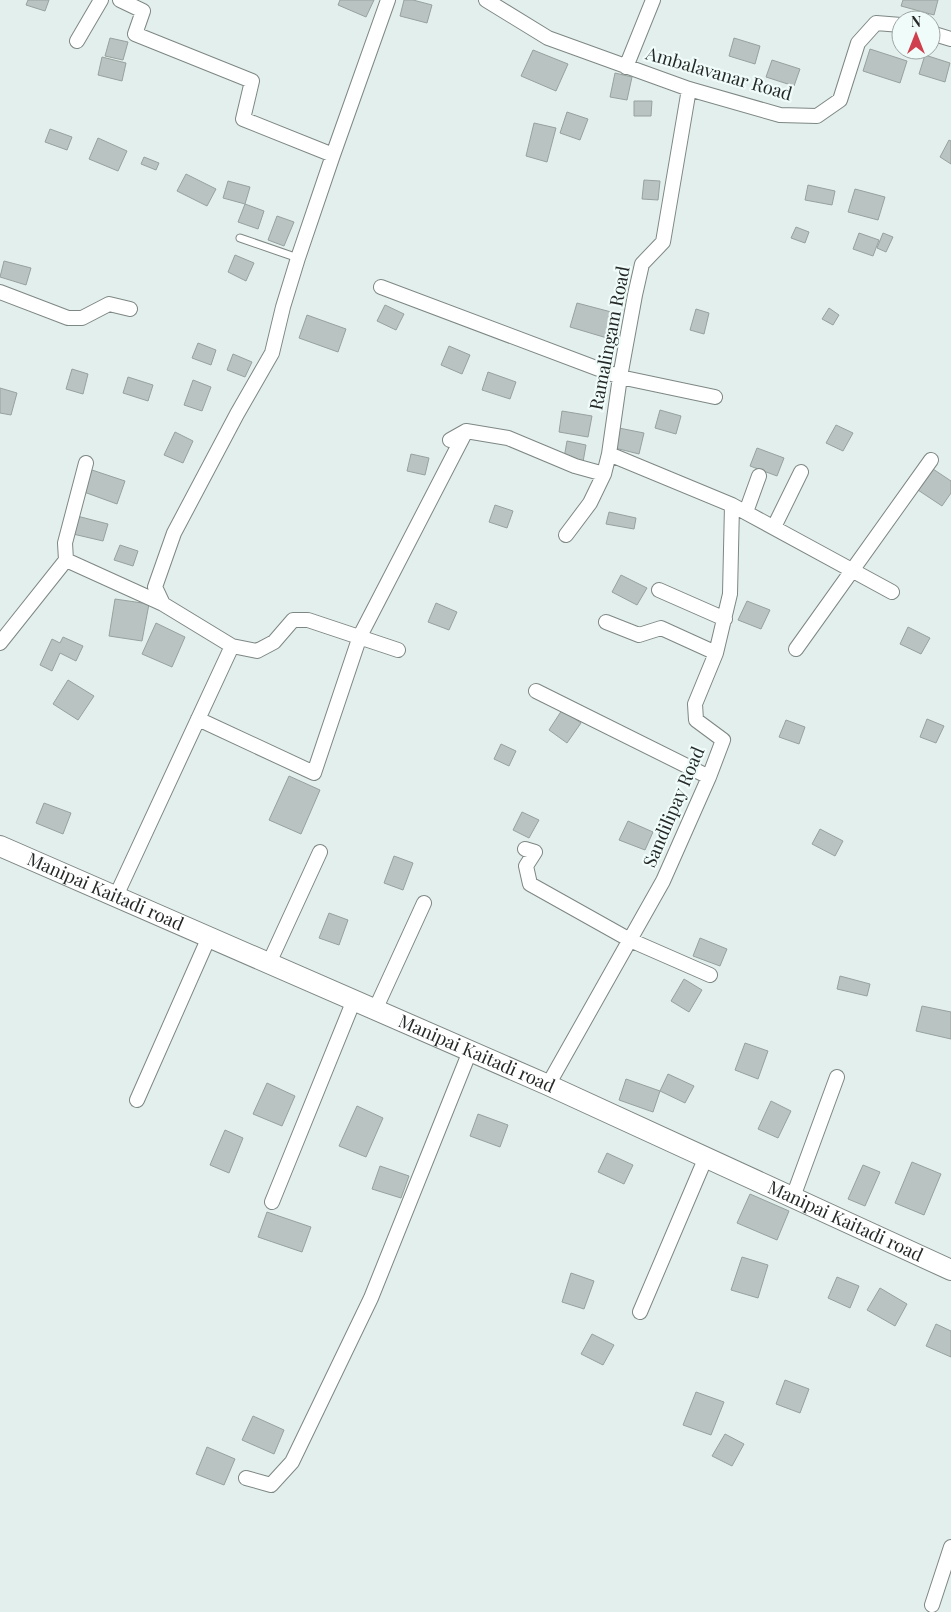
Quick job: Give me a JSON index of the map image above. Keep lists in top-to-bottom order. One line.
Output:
{"streets":{"main road":["Manipai Kaitadi road"],"street":["Ambalavanar Road","Ramalingam Road","Sandilipay Road"]},"crossings":[["Ambalavanar Road","Ramalingam Road"],["Sandilipay Road","Manipai Kaitadi road"]],"north":"top"}
